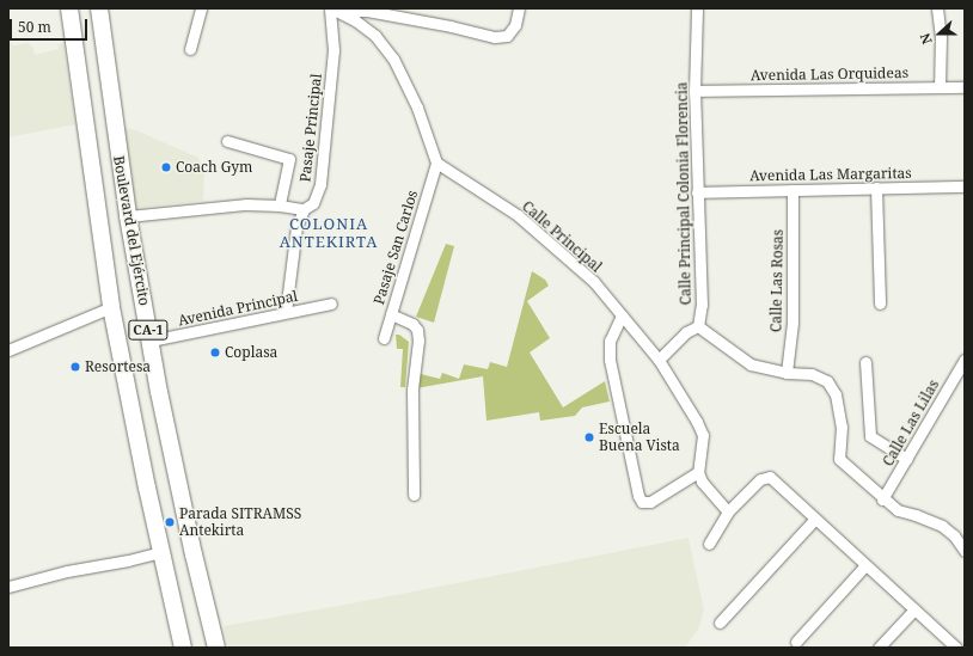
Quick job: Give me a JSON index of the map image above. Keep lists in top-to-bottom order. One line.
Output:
{"streets":{"highway":["Boulevard del Ejército","CA-1"],"street":["Avenida Las Orquideas","Pasaje Principal","Avenida Las Margaritas","Calle Principal Colonia Florencia","Calle Principal","Pasaje San Carlos","Calle Las Rosas","Avenida Principal","Calle Las Lilas"]},"crossings":[["Avenida Las Orquideas","Calle Principal Colonia Florencia"],["Pasaje Principal","Avenida Principal"],["Avenida Las Margaritas","Calle Principal Colonia Florencia"],["Avenida Las Margaritas","Calle Las Rosas"],["Boulevard del Ejército","Avenida Principal"],["Calle Principal","Pasaje San Carlos"]],"districts":["COLONIA ANTEKIRTA"],"places":["Coach Gym","Coplasa","Resortesa","Escuela Buena Vista","Parada SITRAMSS Antekirta"],"scale_bar":"50 m","north":"left"}
